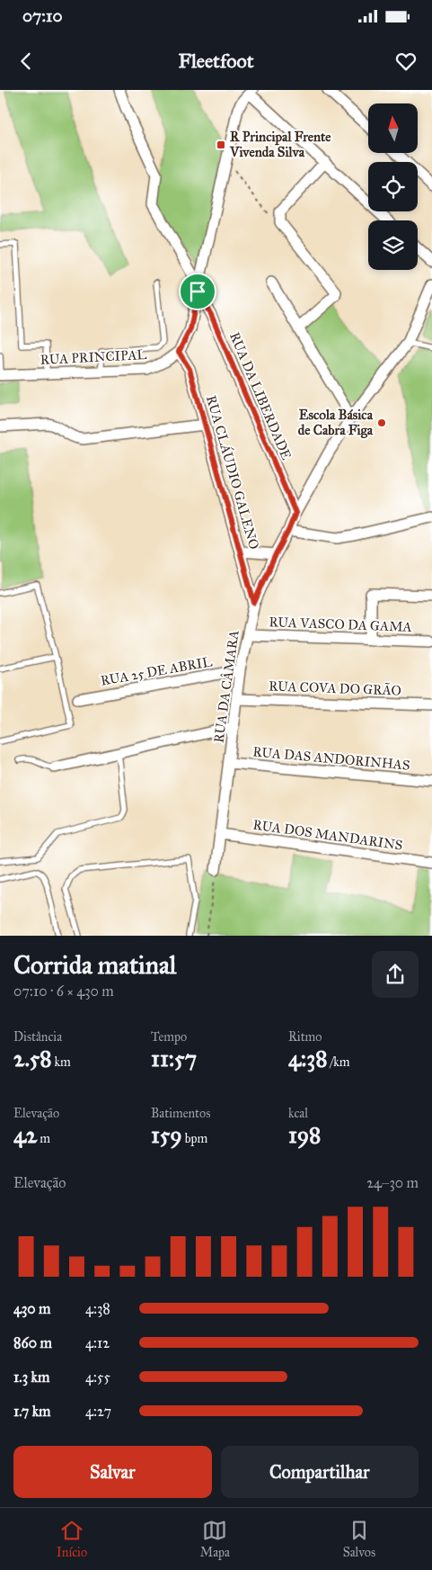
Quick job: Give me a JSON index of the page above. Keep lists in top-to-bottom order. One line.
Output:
{"streets":{"street":["RUA PRINCIPAL","RUA DA LIBERDADE","RUA CLÁUDIO GALENO","RUA VASCO DA GAMA","RUA 25 DE ABRIL","RUA DA CÂMARA","RUA COVA DO GRÃO","RUA DAS ANDORINHAS","RUA DOS MANDARINS"]},"crossings":[["RUA PRINCIPAL","RUA DA LIBERDADE"],["RUA PRINCIPAL","RUA CLÁUDIO GALENO"],["RUA DA LIBERDADE","RUA DA CÂMARA"],["RUA CLÁUDIO GALENO","RUA DA CÂMARA"],["RUA VASCO DA GAMA","RUA DA CÂMARA"],["RUA 25 DE ABRIL","RUA DA CÂMARA"],["RUA DA CÂMARA","RUA COVA DO GRÃO"],["RUA DA CÂMARA","RUA DAS ANDORINHAS"],["RUA DA CÂMARA","RUA DOS MANDARINS"]],"places":{"transit":["R Principal Frente Vivenda Silva"],"other":["Escola Básica de Cabra Figa"]},"north":"top","page":{"status":"07:10","header":"Fleetfoot","heading":["Corrida matinal","07:10 · 6 × 430 m"],"stats":[["Distância","2.58 km"],["Tempo","11:57"],["Ritmo","4:38 /km"],["Elevação","42 m"],["Batimentos","159 bpm"],["kcal","198"]],"chart":["Elevação","24–30 m"],"list":[{"name":"430 m","note":"4:38"},{"name":"860 m","note":"4:12"},{"name":"1.3 km","note":"4:55"},{"name":"1.7 km","note":"4:27"}],"buttons":["Salvar","Compartilhar"],"tabs":["Início","Mapa","Salvos"]}}
